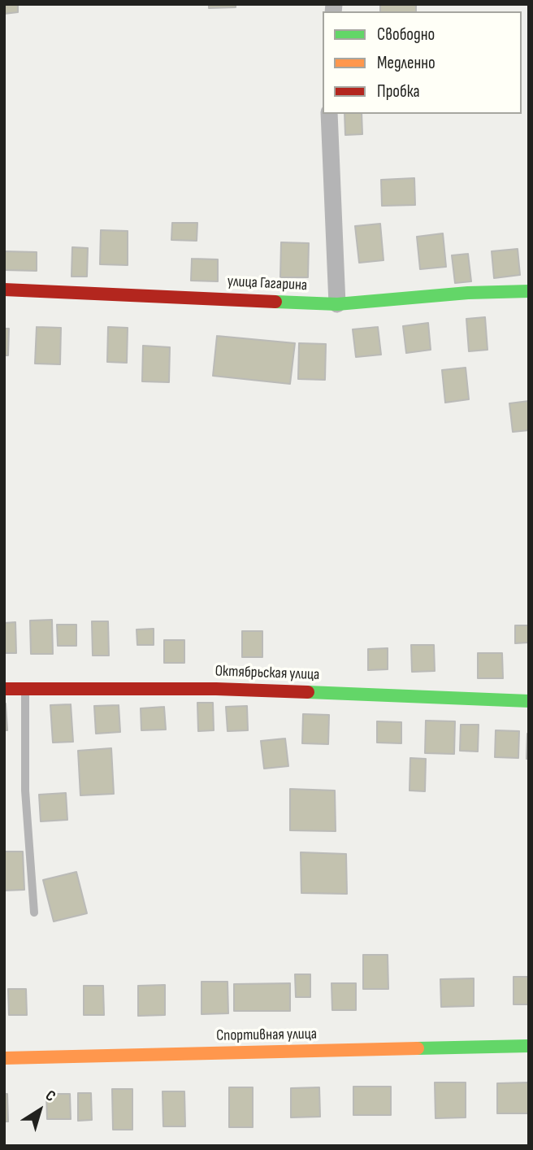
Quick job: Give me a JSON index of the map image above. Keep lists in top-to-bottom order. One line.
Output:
{"streets":{"street":["улица Гагарина","Октябрьская улица","Спортивная улица"]},"legend":["Свободно","Медленно","Пробка"],"north":"top right"}
